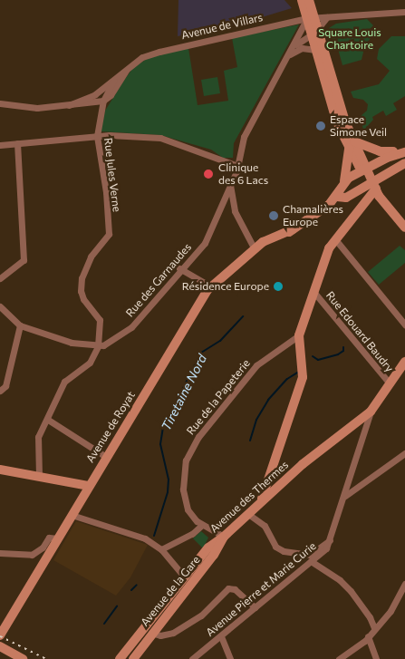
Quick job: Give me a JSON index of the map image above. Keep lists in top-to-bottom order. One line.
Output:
{"streets":{"main road":["Avenue de Royat","Avenue des Thermes","Avenue de la Gare"],"street":["Avenue de Villars","Rue Jules Verne","Rue des Garnaudes","Rue Edouard Baudry","Rue de la Papeterie","Avenue Pierre et Marie Curie"]},"crossings":[["Avenue de Villars","Rue Jules Verne"],["Avenue de Villars","Rue des Garnaudes"],["Rue Jules Verne","Rue des Garnaudes"],["Rue Edouard Baudry","Avenue des Thermes"],["Rue de la Papeterie","Avenue des Thermes"],["Rue de la Papeterie","Avenue de la Gare"],["Avenue des Thermes","Avenue Pierre et Marie Curie"],["Avenue des Thermes","Avenue de la Gare"]],"water":["Tiretaine Nord"],"parks":["Square Louis Chartoire"],"places":["Espace Simone Veil","Clinique des 6 Lacs","Chamalières Europe","Résidence Europe"]}
